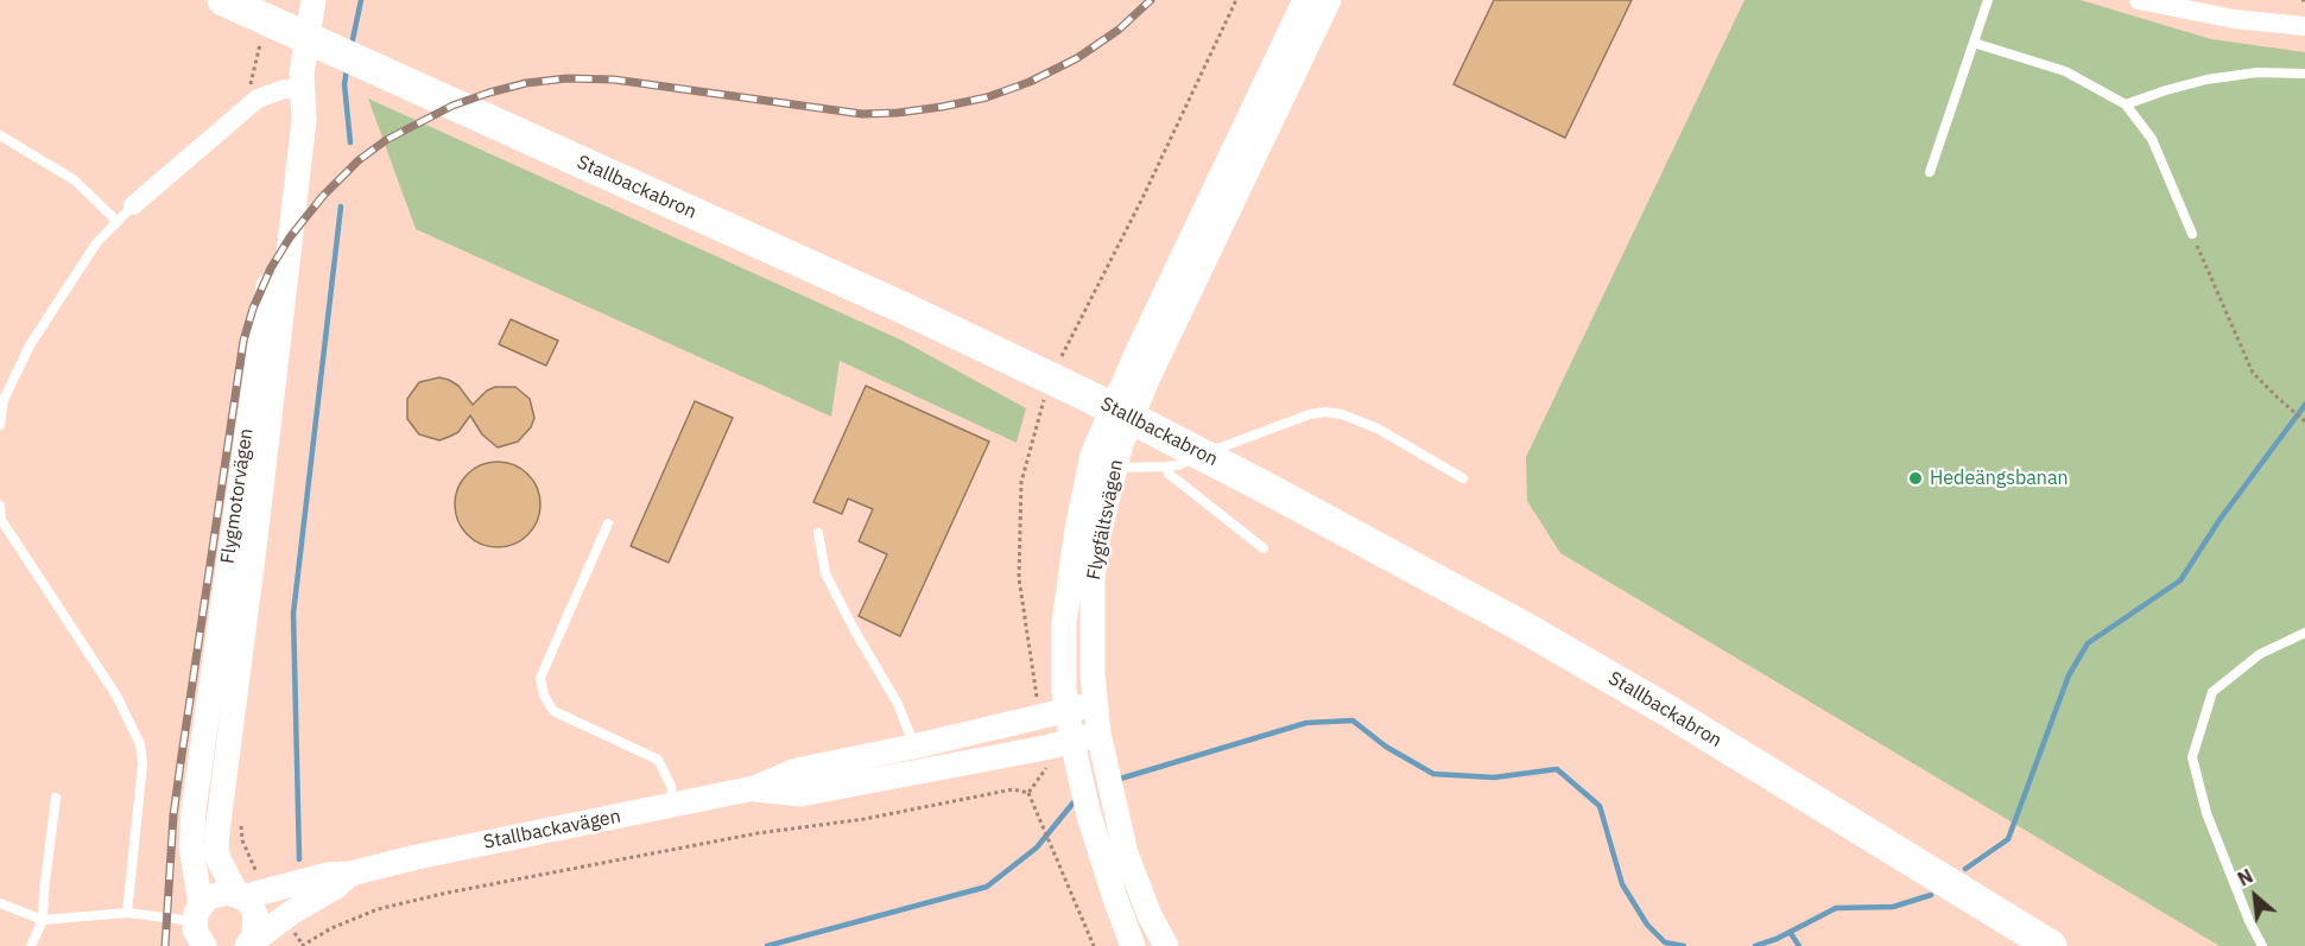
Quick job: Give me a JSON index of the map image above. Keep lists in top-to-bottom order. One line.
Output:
{"streets":{"highway":["Stallbackabron"],"street":["Flygmotorvägen","Flygfältsvägen","Stallbackavägen"]},"crossings":[["Flygmotorvägen","Stallbackavägen"],["Flygfältsvägen","Stallbackavägen"]],"places":["Hedeängsbanan"],"north":"top left"}
